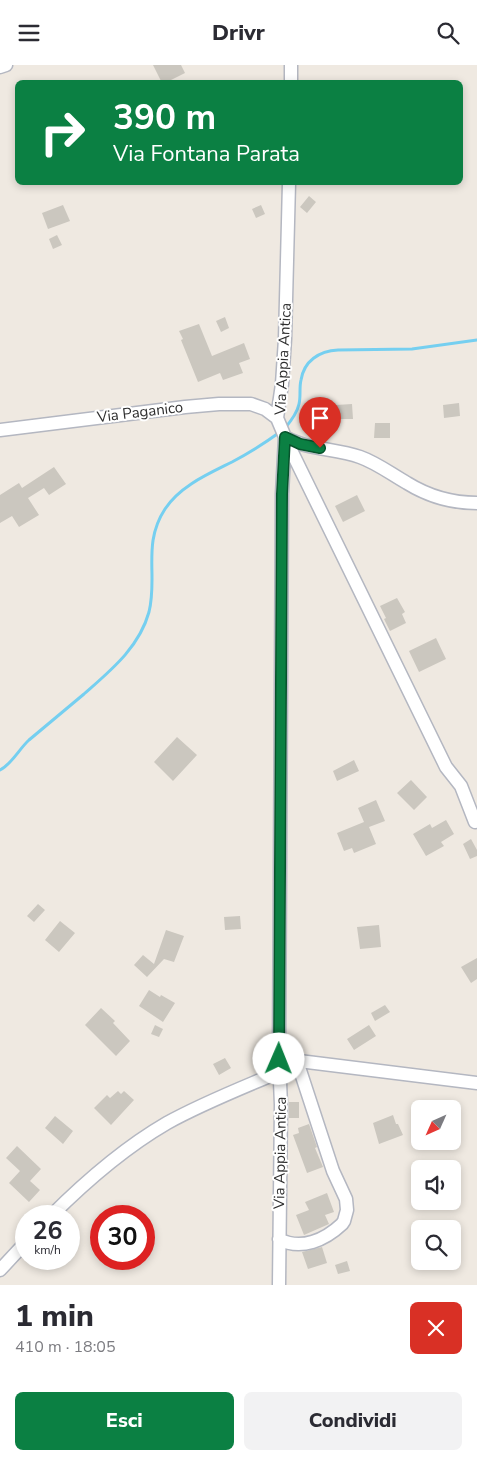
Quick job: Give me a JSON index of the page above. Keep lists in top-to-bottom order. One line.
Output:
{"streets":{"street":["Via Appia Antica","Via Paganico"]},"crossings":[["Via Appia Antica","Via Paganico"]],"north":"bottom left","page":{"header":"Drivr","turn":["390 m","Via Fontana Parata"],"speed":"26 km/h","limit":"30","heading":["1 min","410 m · 18:05"],"buttons":["Esci","Condividi"]}}
